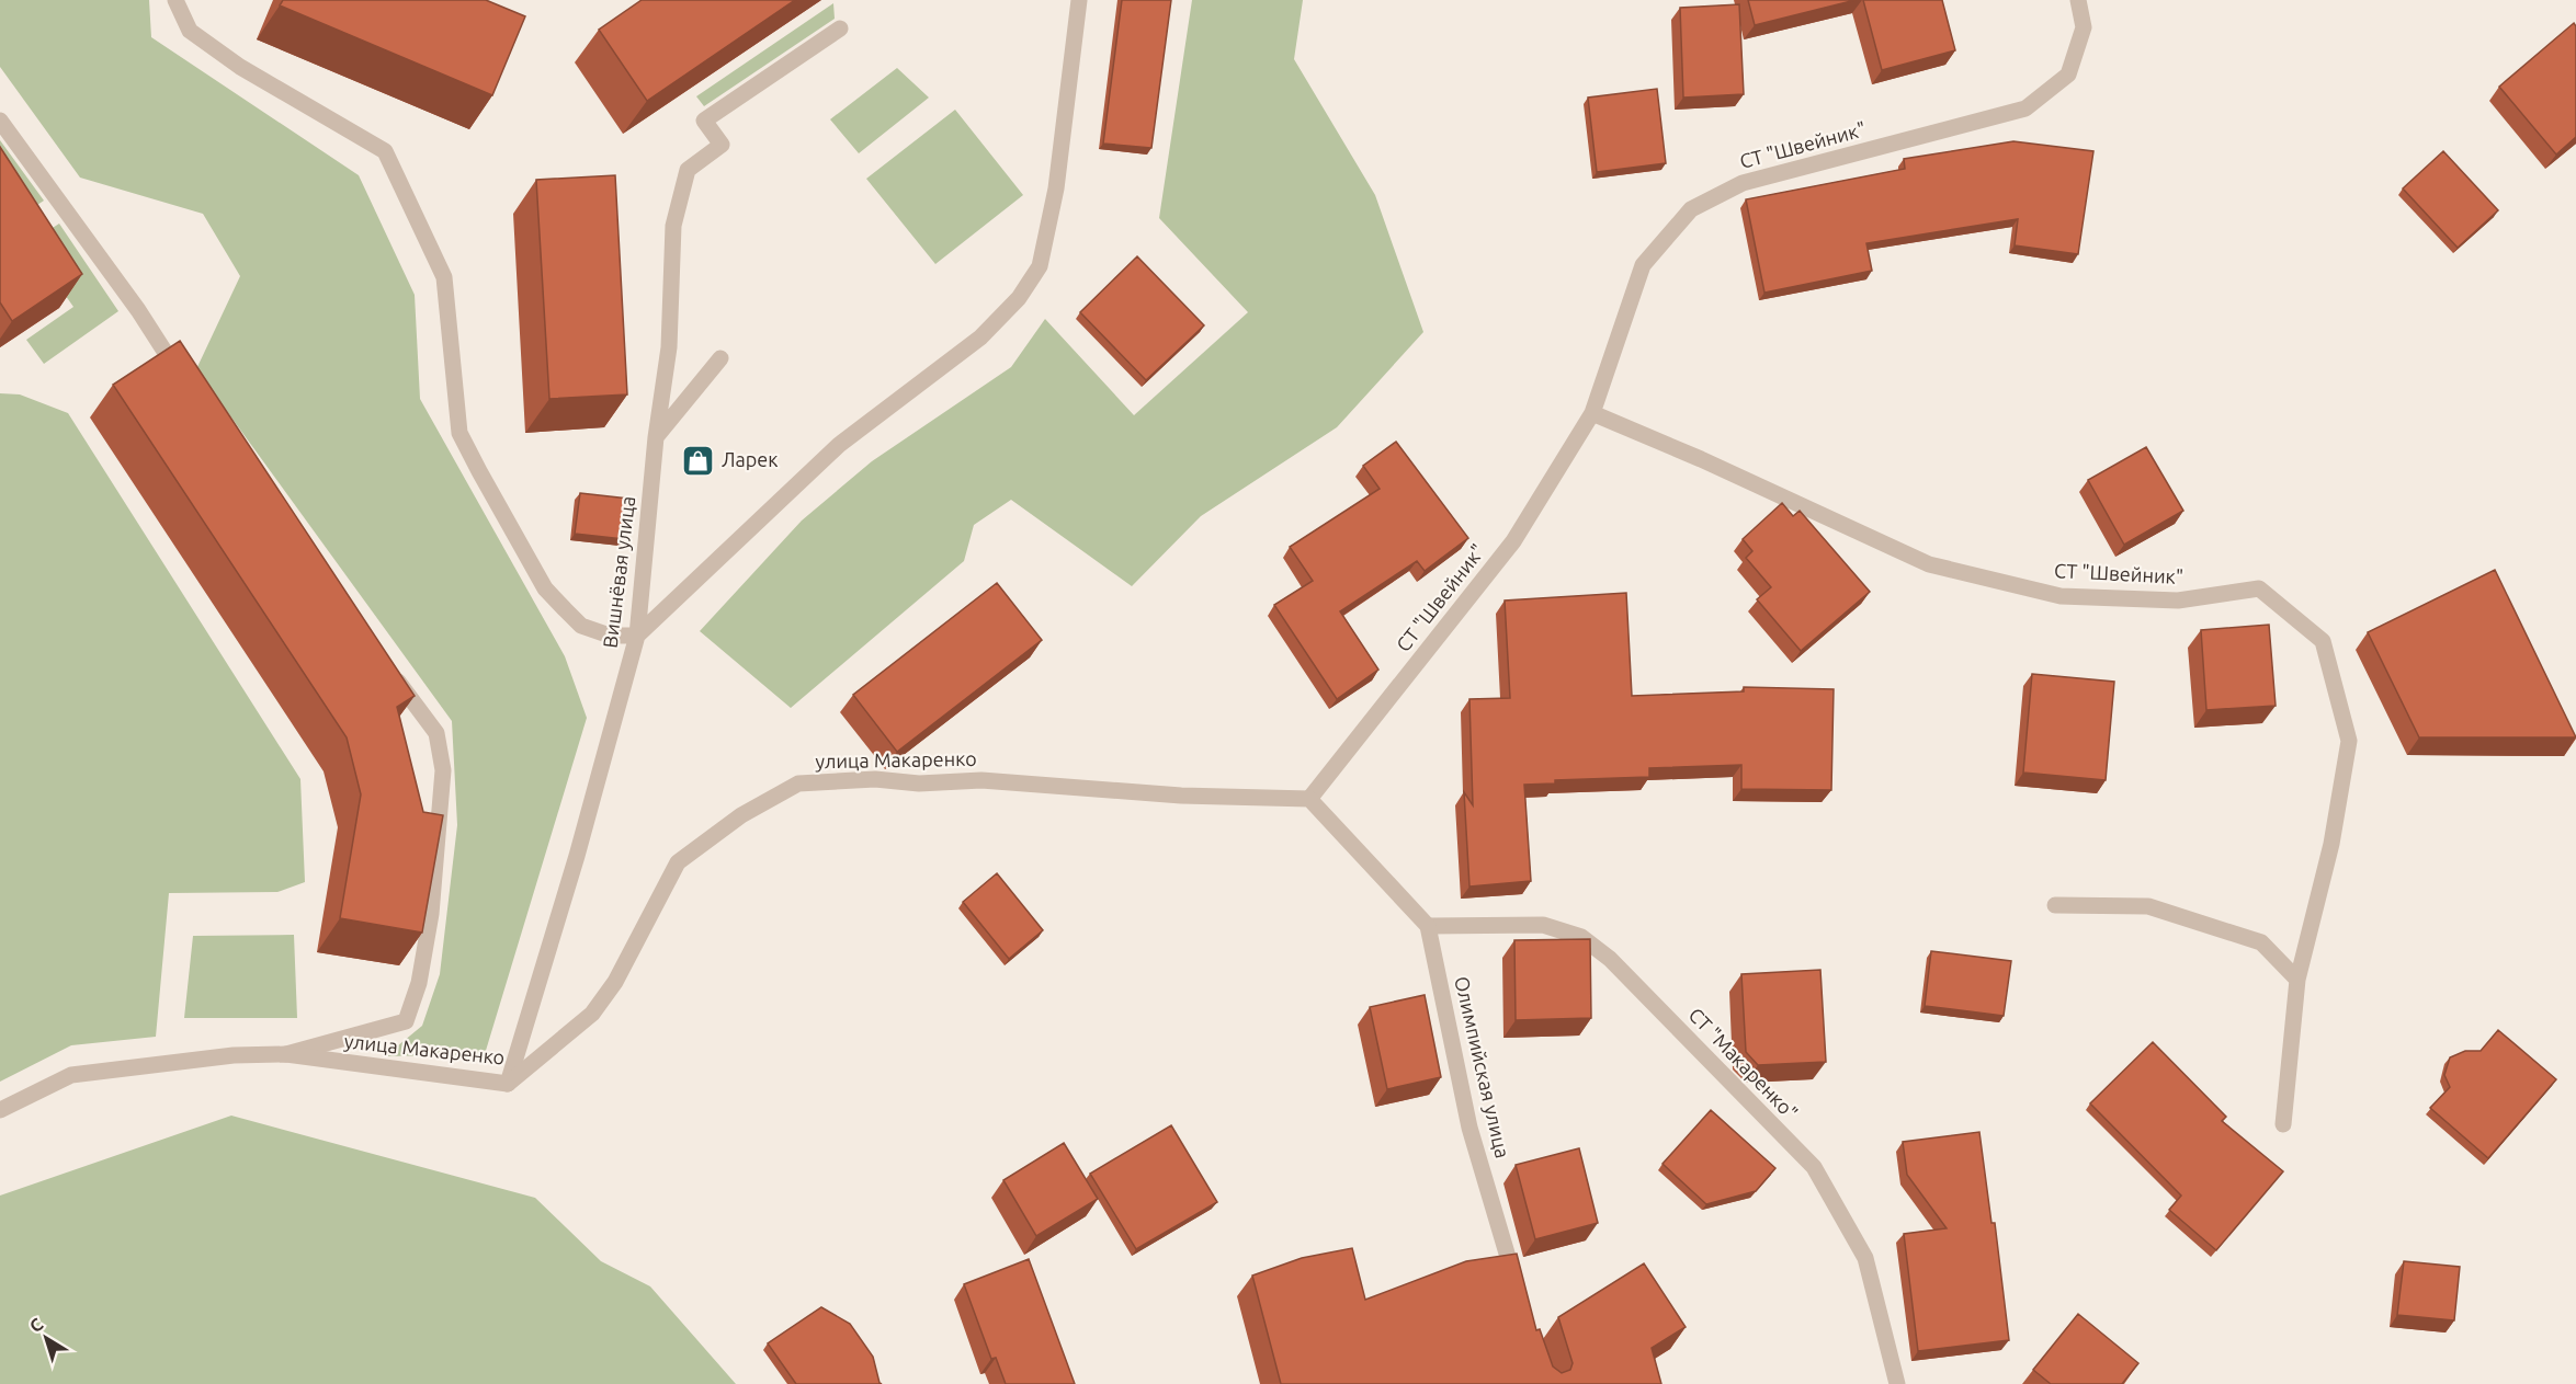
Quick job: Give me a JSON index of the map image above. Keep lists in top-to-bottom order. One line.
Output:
{"streets":{"street":["СТ \"Швейник\"","Вишнёвая улица","улица Макаренко","СТ \"Макаренко\"","Олимпийская улица"]},"crossings":[["СТ \"Швейник\"","улица Макаренко"],["Вишнёвая улица","улица Макаренко"],["СТ \"Макаренко\"","Олимпийская улица"]],"places":{"shop":["Ларек"]},"north":"top left"}
